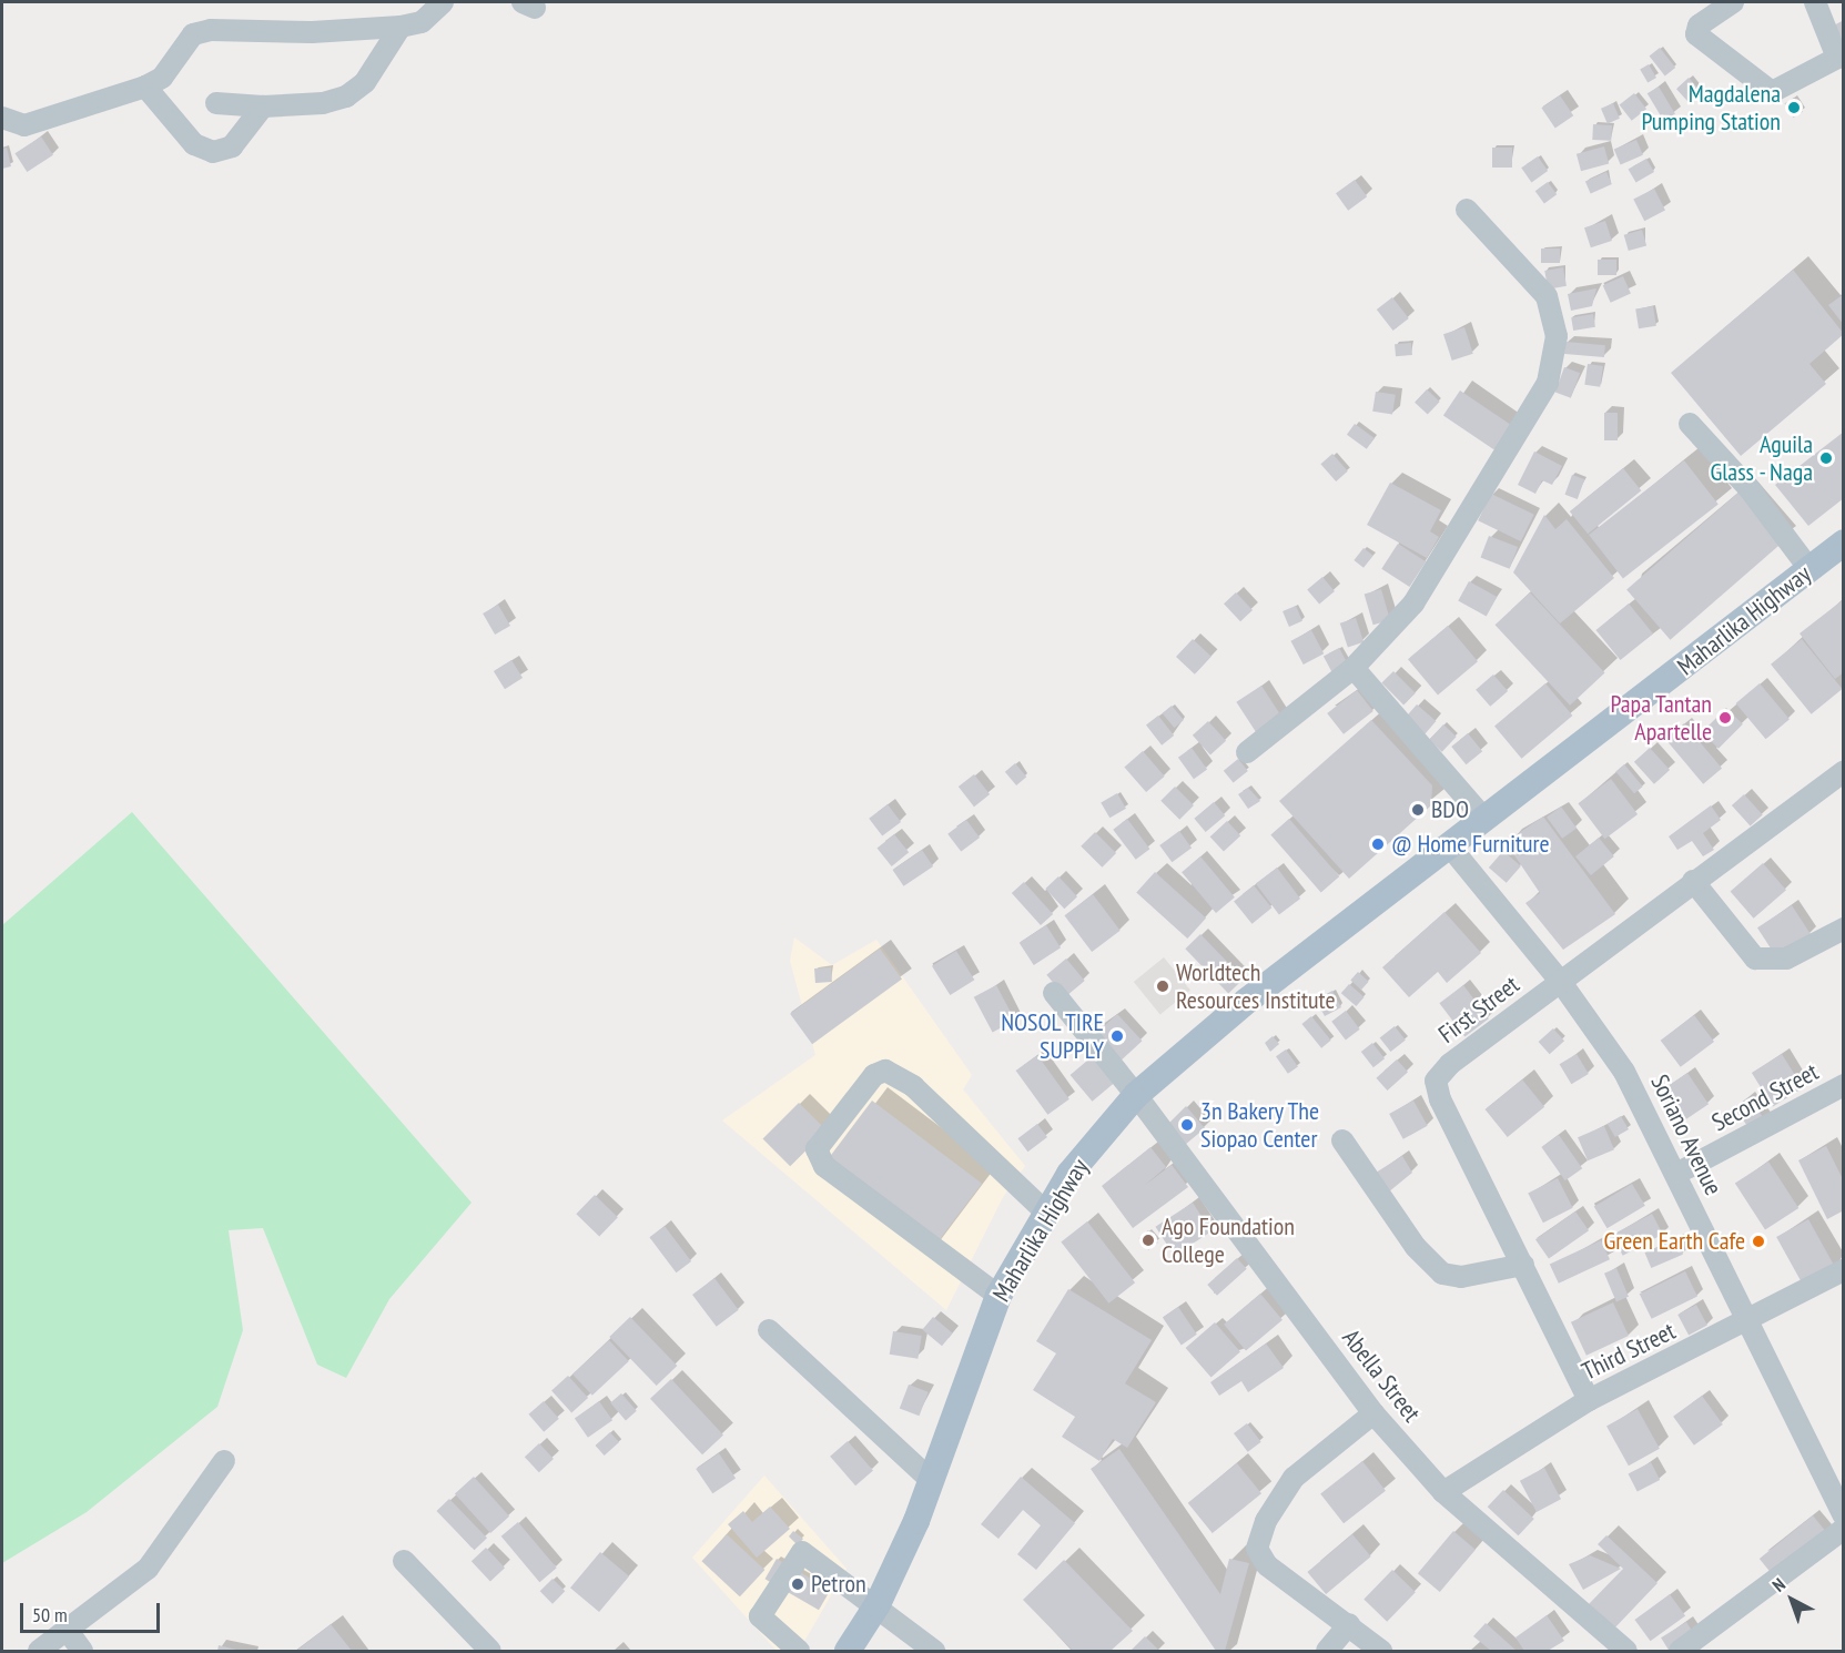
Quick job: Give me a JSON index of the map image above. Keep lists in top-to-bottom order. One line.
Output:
{"streets":{"main road":["Maharlika Highway"],"street":["First Street","Second Street","Soriano Avenue","Third Street","Abella Street"]},"crossings":[["Maharlika Highway","Soriano Avenue"],["Maharlika Highway","Abella Street"],["First Street","Soriano Avenue"],["First Street","Third Street"],["Second Street","Soriano Avenue"],["Soriano Avenue","Third Street"],["Third Street","Abella Street"]],"places":["Magdalena Pumping Station","Aguila Glass - Naga","Papa Tantan Apartelle","BDO","@ Home Furniture","Worldtech Resources Institute","NOSOL TIRE SUPPLY","3n Bakery The Siopao Center","Ago Foundation College","Green Earth Cafe","Petron"],"scale_bar":"50 m","north":"top left"}
